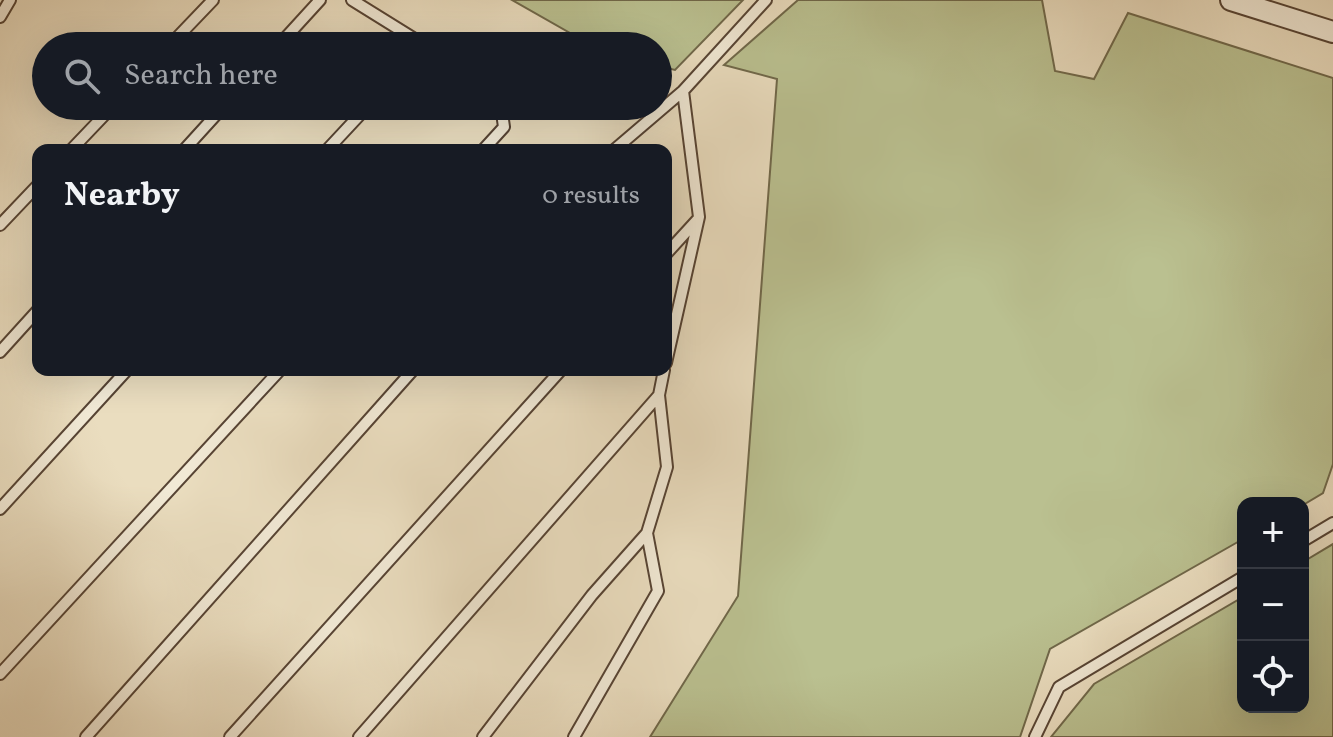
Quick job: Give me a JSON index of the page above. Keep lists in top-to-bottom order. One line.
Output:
{"page":{"search":"Search here","heading":["Nearby","0 results"],"map_buttons":["+","−"]}}
